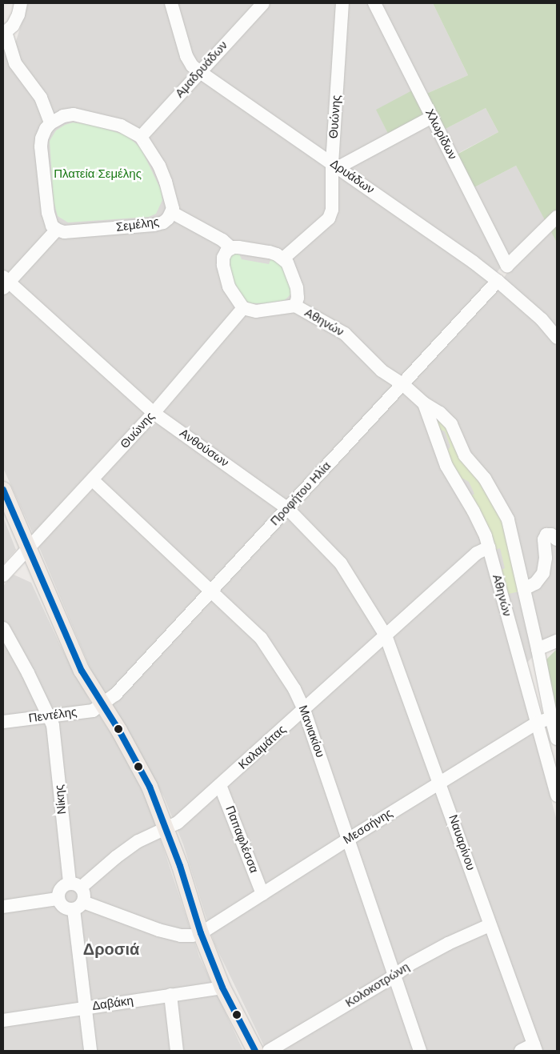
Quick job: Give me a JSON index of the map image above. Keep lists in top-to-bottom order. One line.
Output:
{"streets":{"street":["Αμαδρυάδων","Θυώνης","Χλωρίδων","Δρυάδων","Σεμέλης","Αθηνών","Ανθούσων","Προφήτου Ηλία","Πεντέλης","Μανιακίου","Καλαμάτας","Νίκης","Μεσσήνης","Παπαφλέσσα","Ναυαρίνου","Κολοκοτρώνη","Δαβάκη"]},"crossings":[["Αμαδρυάδων","Δρυάδων"],["Αμαδρυάδων","Σεμέλης"],["Θυώνης","Δρυάδων"],["Θυώνης","Αθηνών"],["Θυώνης","Ανθούσων"],["Θυώνης","Μανιακίου"],["Δρυάδων","Προφήτου Ηλία"],["Αθηνών","Προφήτου Ηλία"],["Αθηνών","Καλαμάτας"],["Αθηνών","Μεσσήνης"],["Ανθούσων","Προφήτου Ηλία"],["Ανθούσων","Καλαμάτας"],["Ανθούσων","Ναυαρίνου"],["Προφήτου Ηλία","Πεντέλης"],["Προφήτου Ηλία","Μανιακίου"],["Πεντέλης","Νίκης"],["Μανιακίου","Καλαμάτας"],["Μανιακίου","Μεσσήνης"],["Μανιακίου","Κολοκοτρώνη"],["Καλαμάτας","Νίκης"],["Καλαμάτας","Παπαφλέσσα"],["Καλαμάτας","Ναυαρίνου"],["Μεσσήνης","Παπαφλέσσα"],["Μεσσήνης","Ναυαρίνου"],["Ναυαρίνου","Κολοκοτρώνη"]],"districts":["Δροσιά"],"parks":["Πλατεία Σεμέλης"]}
